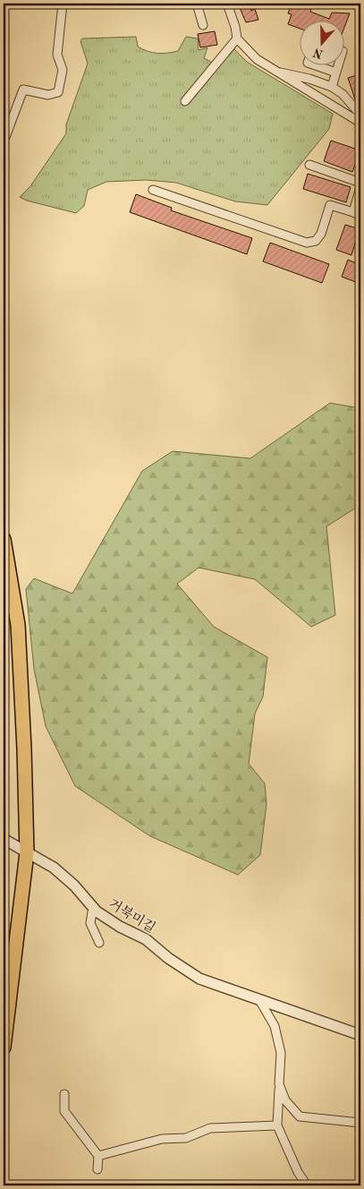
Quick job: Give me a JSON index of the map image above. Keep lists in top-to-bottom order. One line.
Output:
{"streets":{"street":["거북미길"]},"north":"bottom"}
